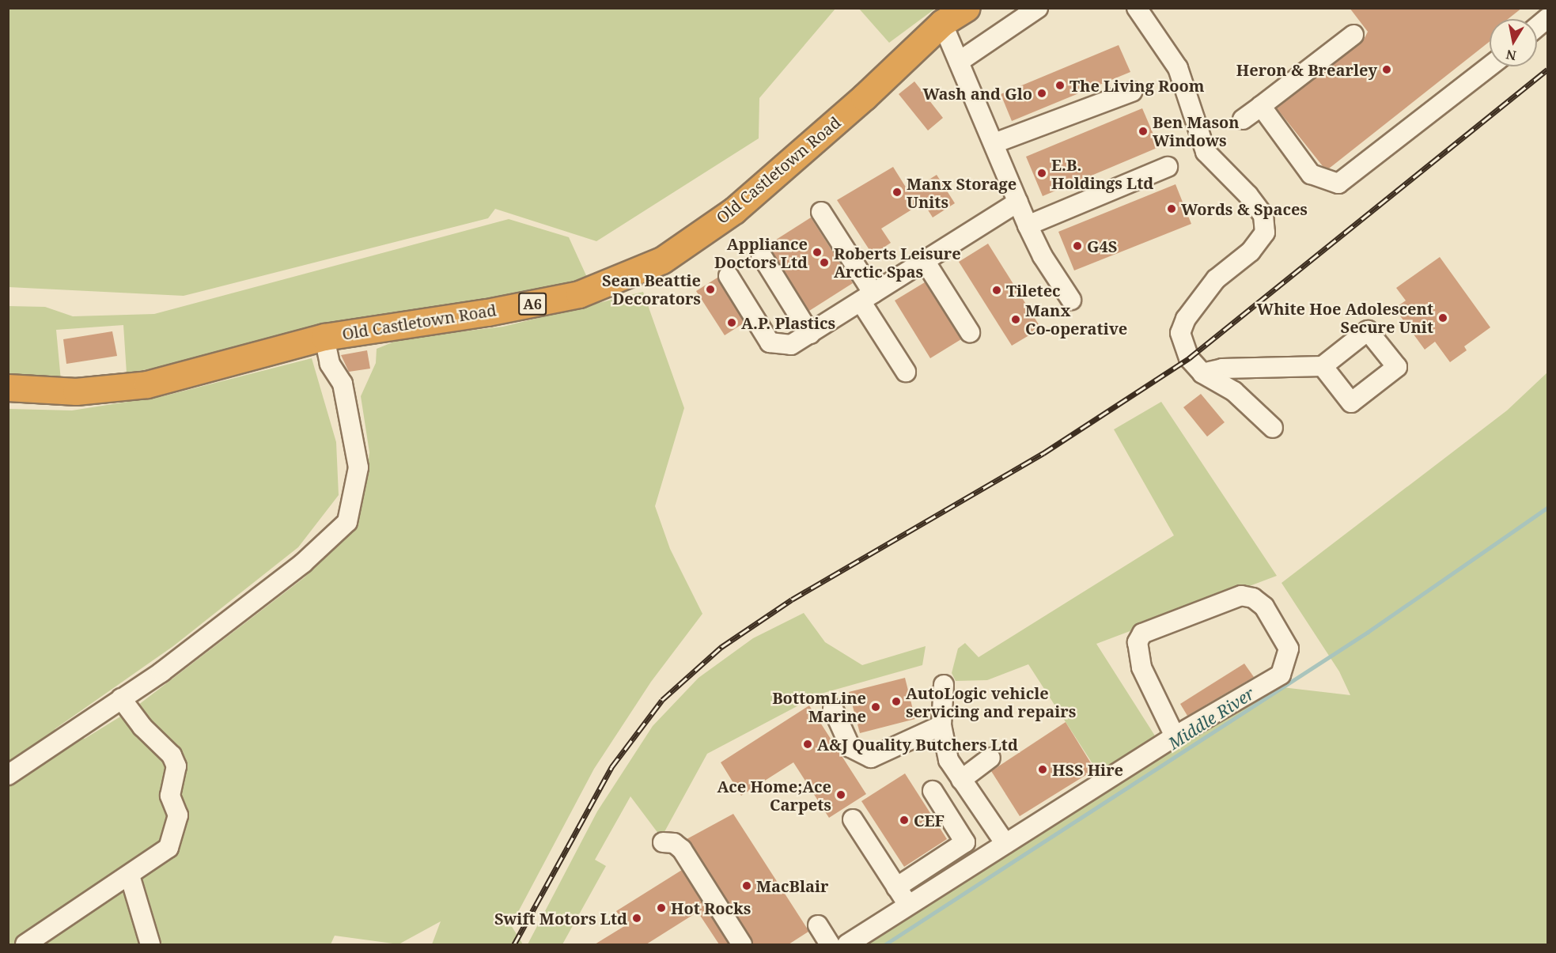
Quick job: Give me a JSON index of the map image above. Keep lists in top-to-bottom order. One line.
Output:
{"streets":{"highway":["Old Castletown Road","A6"]},"water":["Middle River"],"places":["Heron & Brearley","The Living Room","Wash and Glo","Ben Mason Windows","E.B. Holdings Ltd","Manx Storage Units","Words & Spaces","G4S","Appliance Doctors Ltd","Roberts Leisure Arctic Spas","Sean Beattie Decorators","Tiletec","White Hoe Adolescent Secure Unit","Manx Co-operative","A.P. Plastics","AutoLogic vehicle servicing and repairs","BottomLine Marine","A&J Quality Butchers Ltd","HSS Hire","Ace Home;Ace Carpets","CEF","MacBlair","Hot Rocks","Swift Motors Ltd"],"north":"bottom"}
